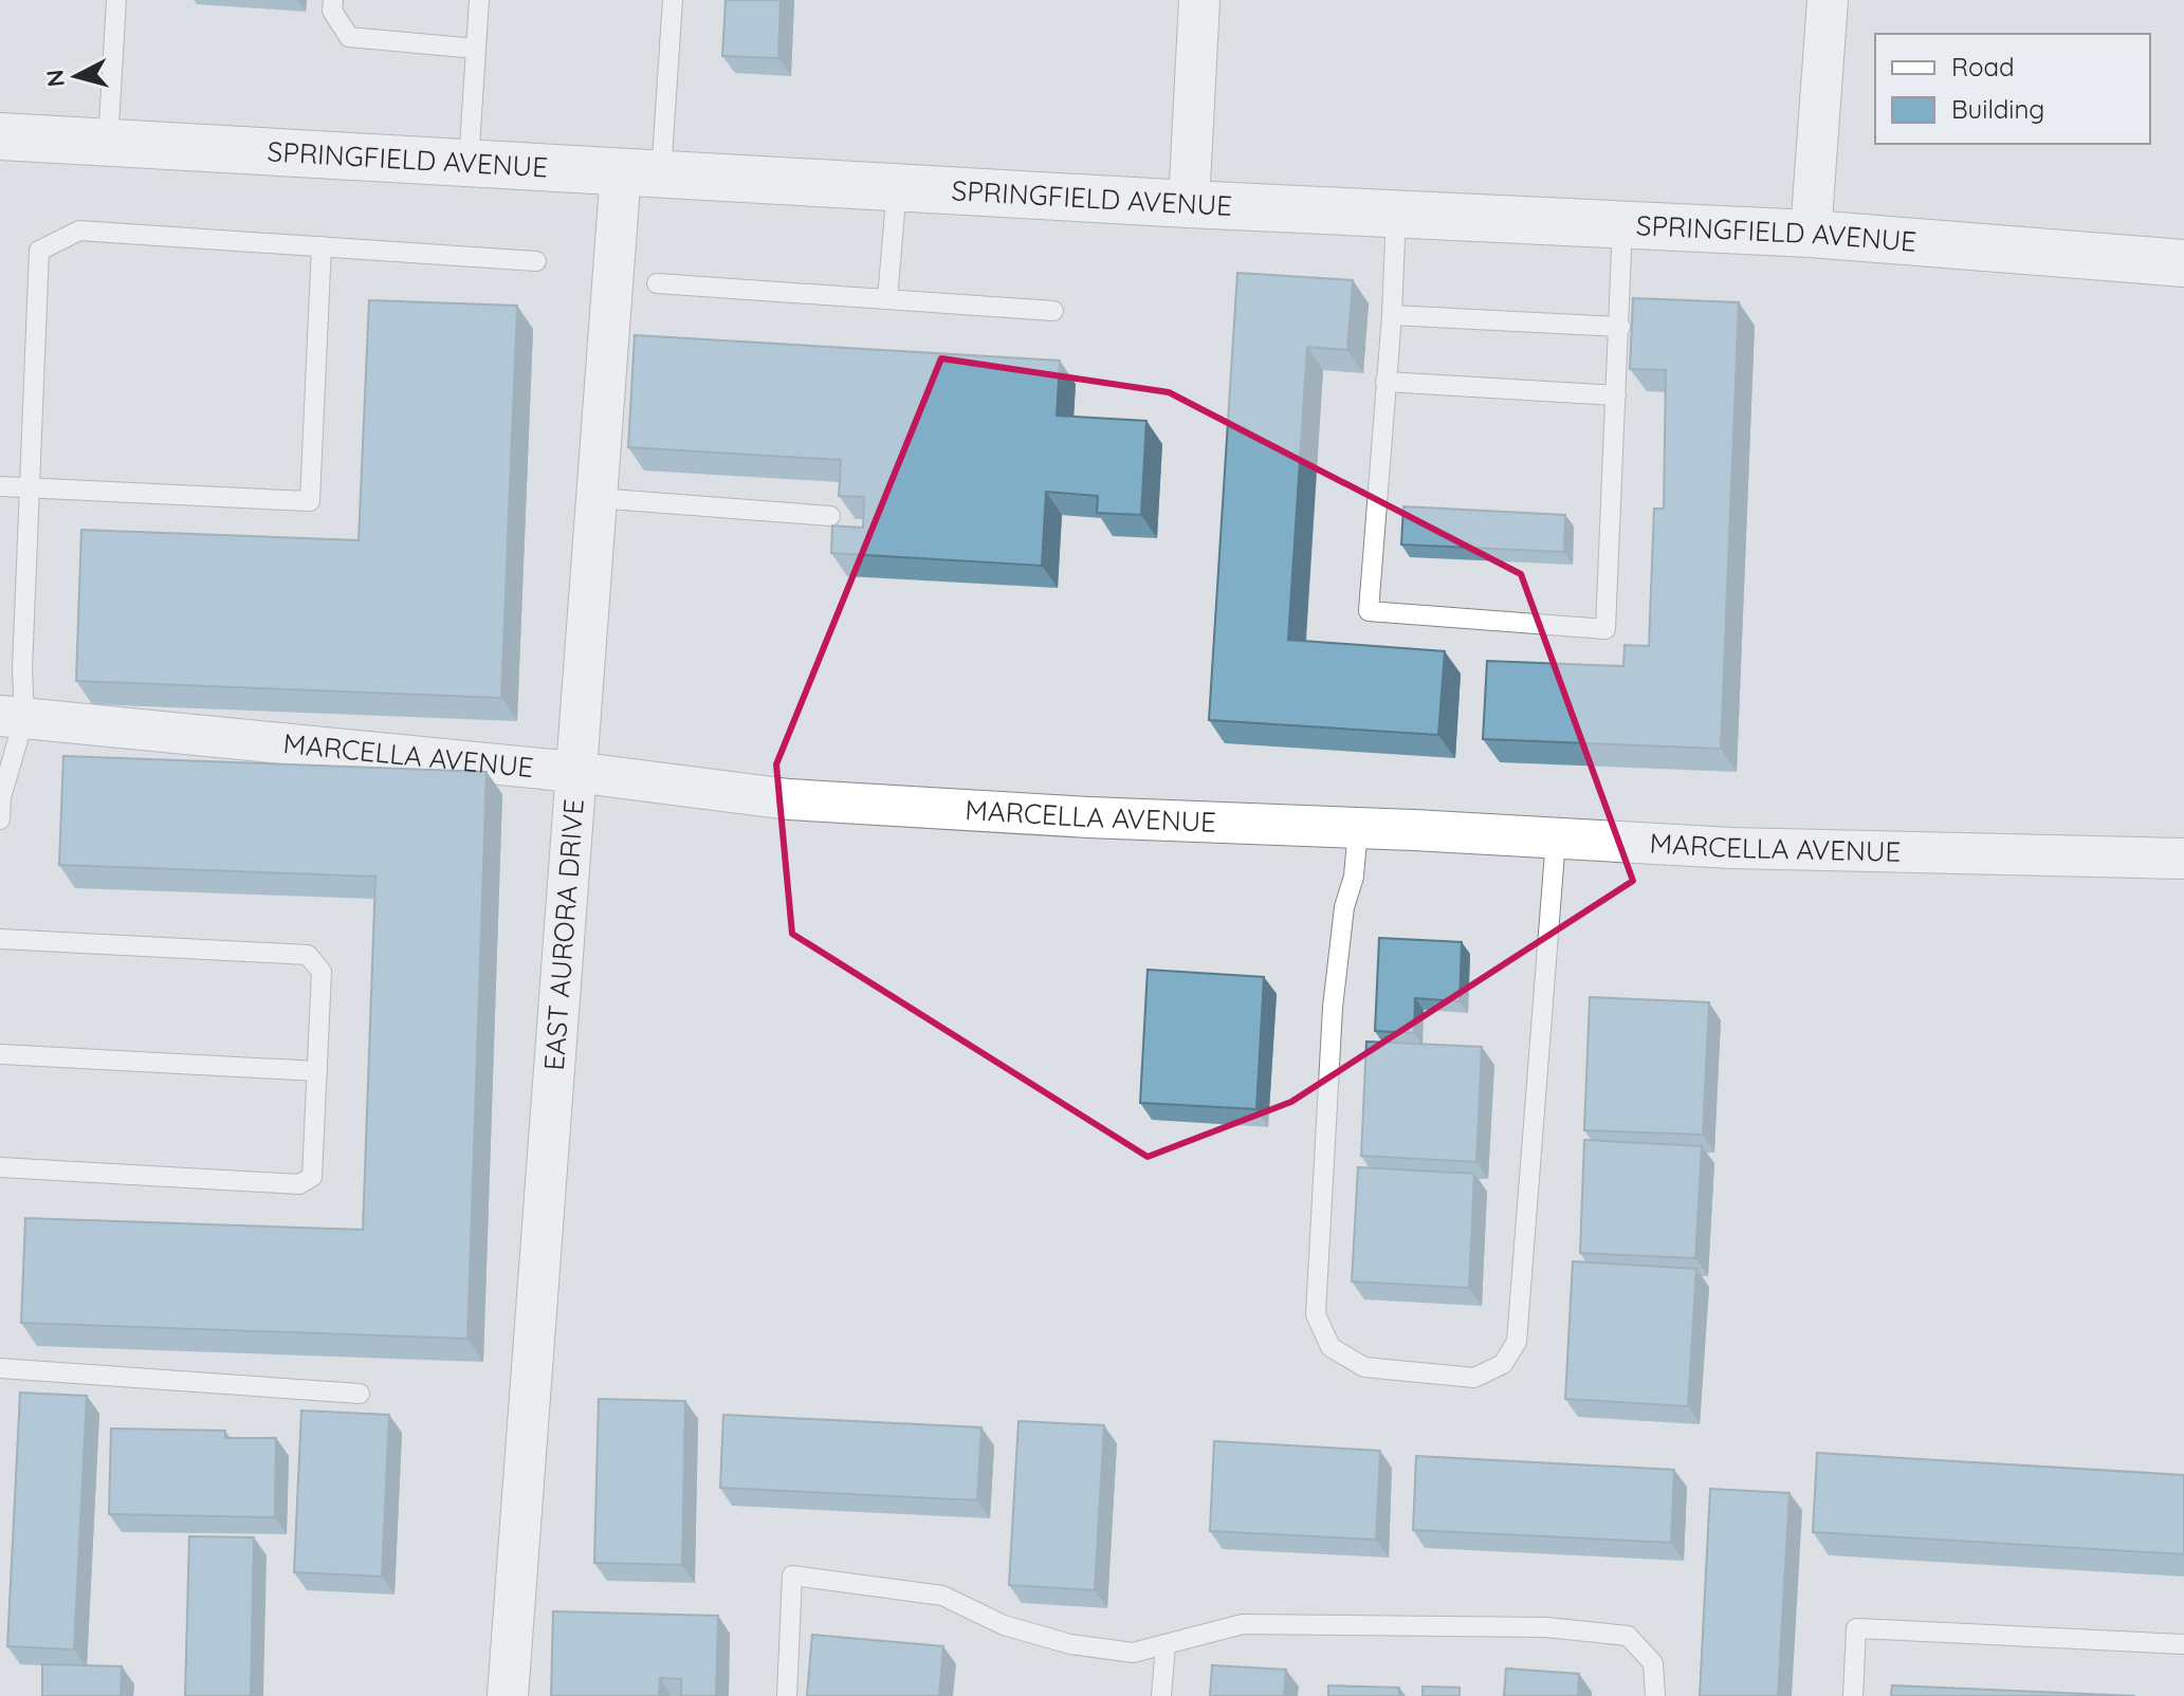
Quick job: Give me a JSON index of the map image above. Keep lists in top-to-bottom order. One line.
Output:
{"streets":{"main road":["SPRINGFIELD AVENUE"],"street":["MARCELLA AVENUE","EAST AURORA DRIVE"]},"crossings":[["SPRINGFIELD AVENUE","EAST AURORA DRIVE"],["MARCELLA AVENUE","EAST AURORA DRIVE"]],"legend":["Road","Building"],"north":"left"}
